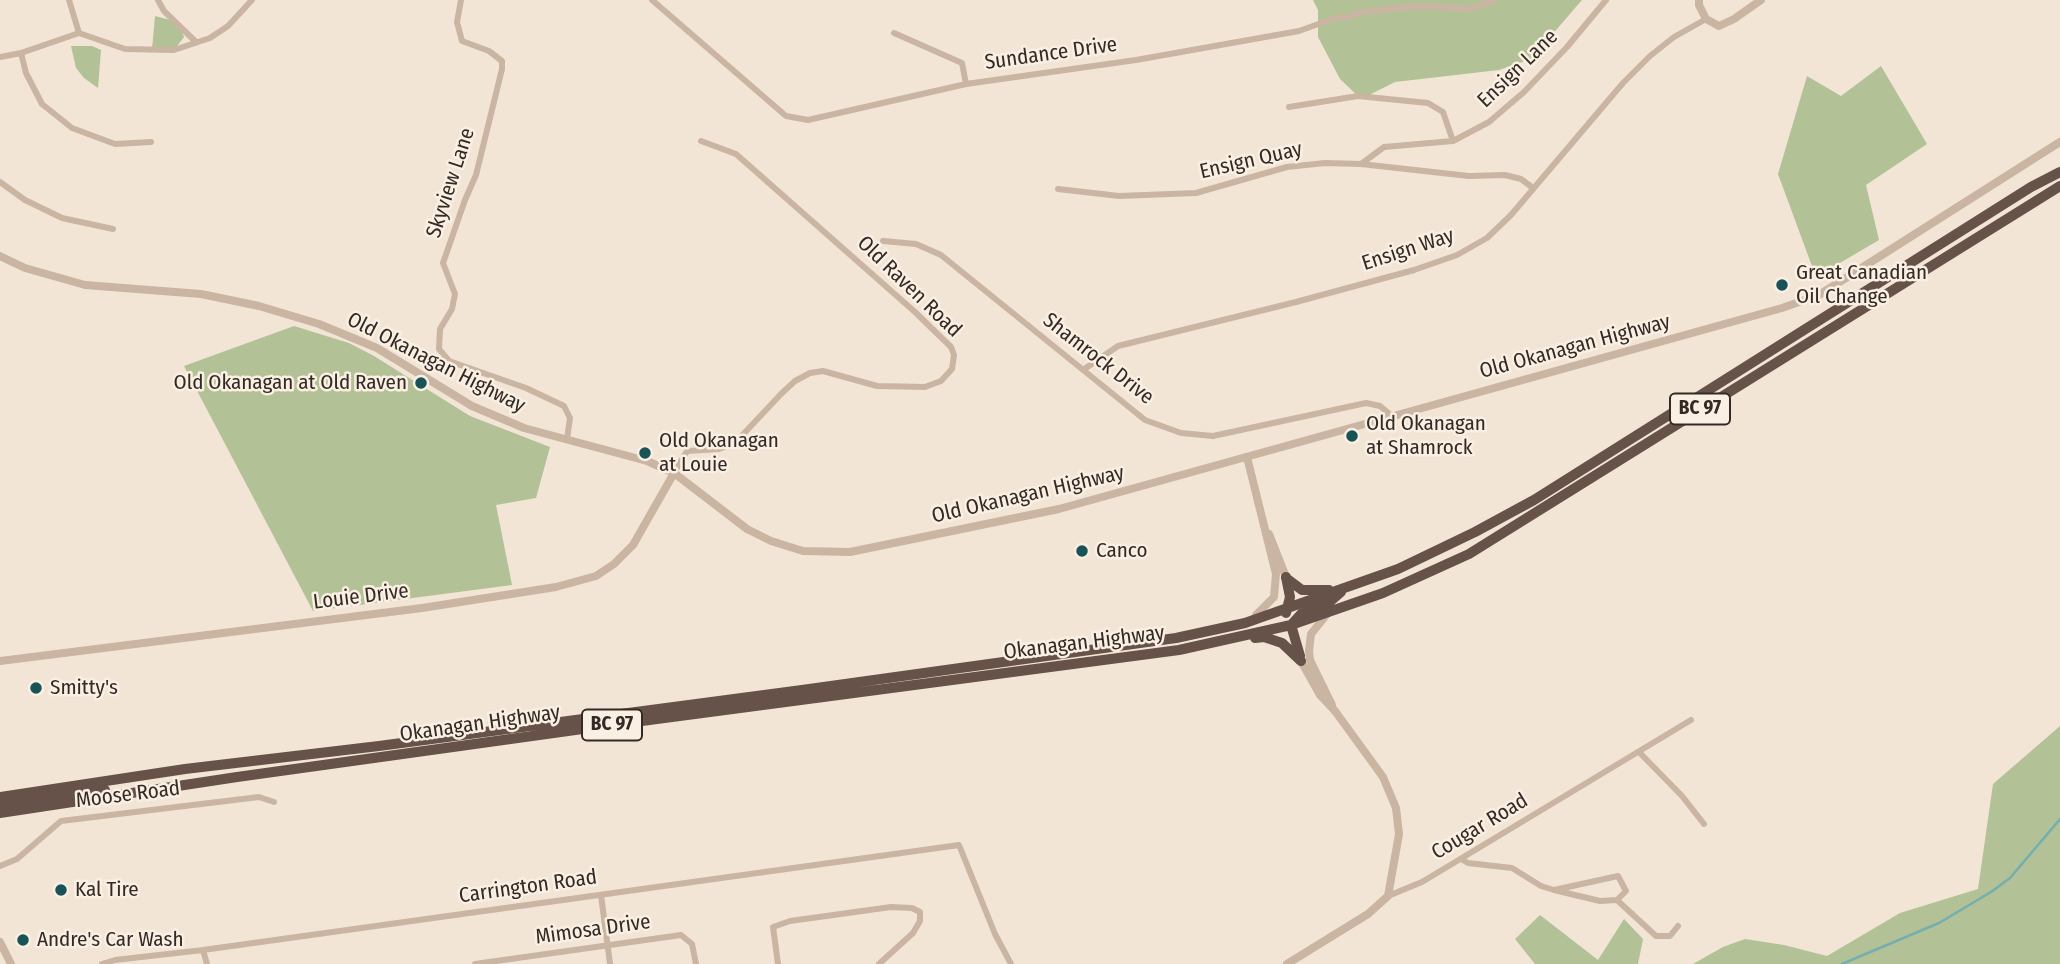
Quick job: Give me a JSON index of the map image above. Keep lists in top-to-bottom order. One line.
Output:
{"streets":{"highway":["BC 97","Okanagan Highway"],"street":["Sundance Drive","Ensign Lane","Ensign Quay","Skyview Lane","Ensign Way","Old Raven Road","Old Okanagan Highway","Shamrock Drive","Louie Drive","Moose Road","Cougar Road","Carrington Road","Mimosa Drive"]},"crossings":[["Ensign Lane","Ensign Quay"],["Ensign Quay","Ensign Way"],["Skyview Lane","Old Okanagan Highway"],["Ensign Way","Shamrock Drive"],["Old Raven Road","Old Okanagan Highway"],["Old Raven Road","Louie Drive"],["Old Okanagan Highway","Shamrock Drive"],["Old Okanagan Highway","Louie Drive"]],"places":["Great Canadian Oil Change","Old Okanagan at Old Raven","Old Okanagan at Shamrock","Old Okanagan at Louie","Canco","Smitty's","Kal Tire","Andre's Car Wash"]}
